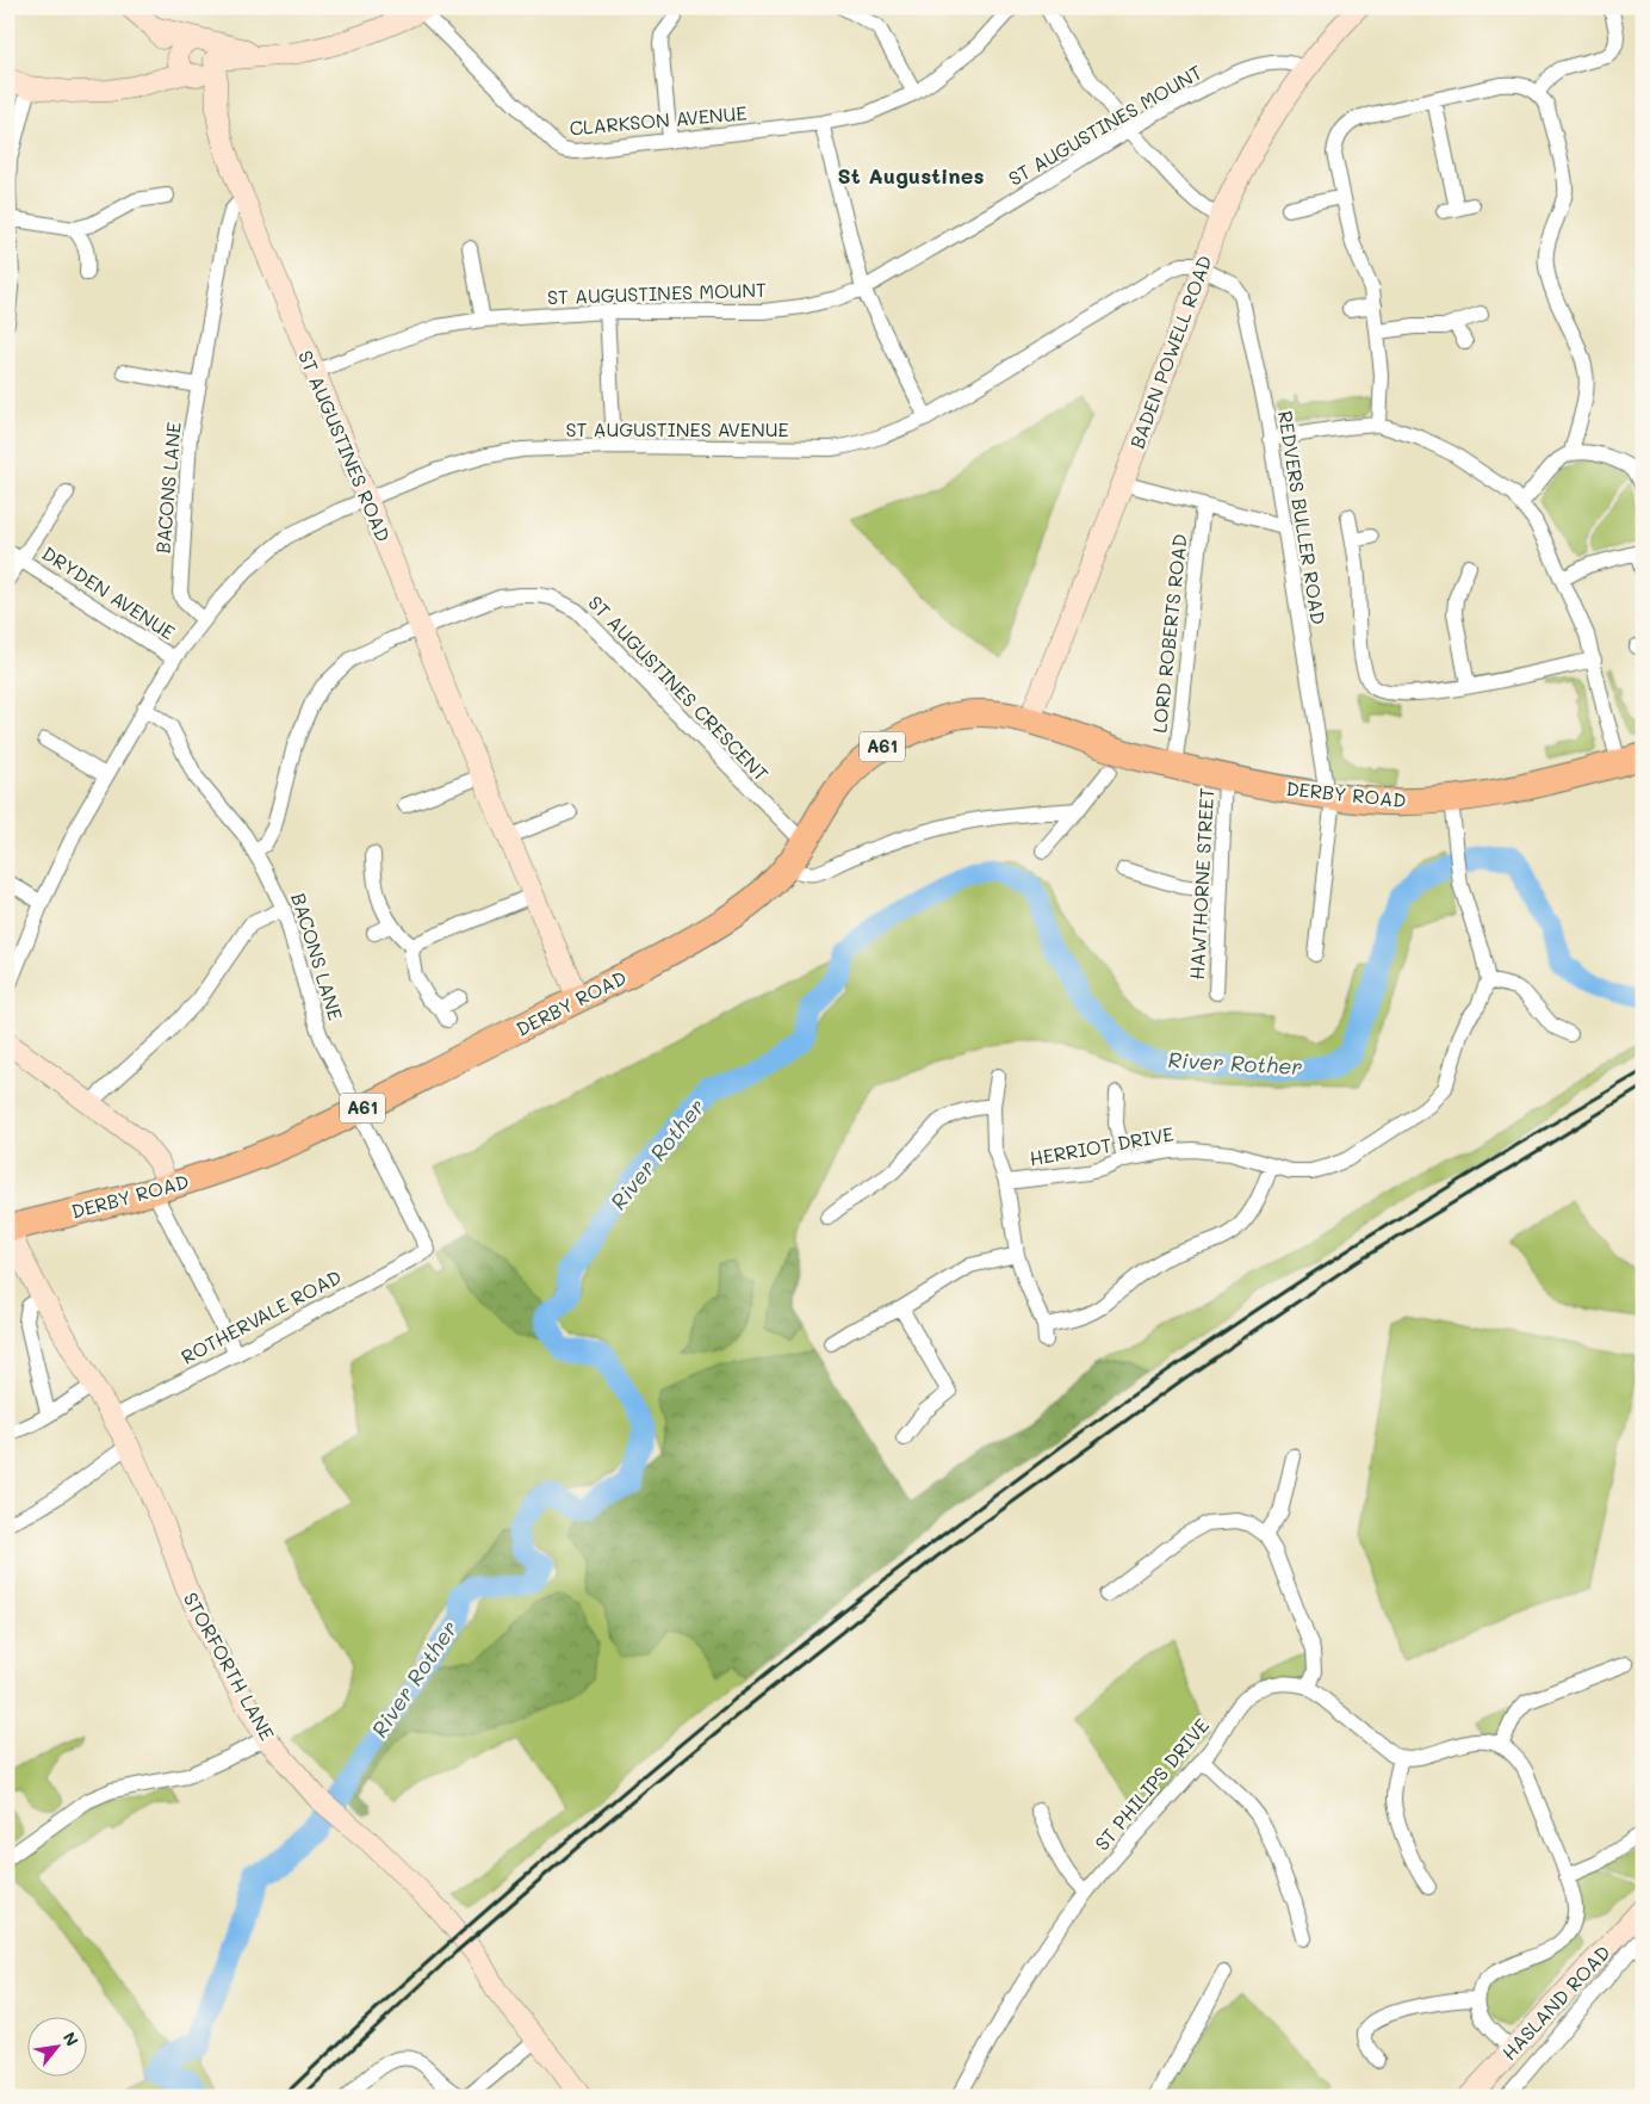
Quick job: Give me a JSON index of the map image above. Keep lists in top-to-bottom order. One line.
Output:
{"streets":{"highway":["A61","DERBY ROAD"],"street":["CLARKSON AVENUE","ST AUGUSTINES MOUNT","BADEN POWELL ROAD","ST AUGUSTINES AVENUE","ST AUGUSTINES ROAD","BACONS LANE","REDVERS BULLER ROAD","DRYDEN AVENUE","LORD ROBERTS ROAD","ST AUGUSTINES CRESCENT","HAWTHORNE STREET","HERRIOT DRIVE","ROTHERVALE ROAD","STORFORTH LANE","ST PHILIPS DRIVE","HASLAND ROAD"]},"crossings":[["ST AUGUSTINES MOUNT","BADEN POWELL ROAD"],["ST AUGUSTINES MOUNT","ST AUGUSTINES ROAD"],["BADEN POWELL ROAD","ST AUGUSTINES AVENUE"],["BADEN POWELL ROAD","REDVERS BULLER ROAD"],["BADEN POWELL ROAD","A61"],["ST AUGUSTINES AVENUE","ST AUGUSTINES ROAD"],["ST AUGUSTINES AVENUE","BACONS LANE"],["ST AUGUSTINES AVENUE","REDVERS BULLER ROAD"],["ST AUGUSTINES AVENUE","DRYDEN AVENUE"],["ST AUGUSTINES ROAD","BACONS LANE"],["ST AUGUSTINES ROAD","ST AUGUSTINES CRESCENT"],["ST AUGUSTINES ROAD","DERBY ROAD"],["BACONS LANE","ST AUGUSTINES CRESCENT"],["BACONS LANE","DERBY ROAD"],["BACONS LANE","ROTHERVALE ROAD"],["REDVERS BULLER ROAD","DERBY ROAD"],["LORD ROBERTS ROAD","DERBY ROAD"],["ST AUGUSTINES CRESCENT","A61"],["A61","DERBY ROAD"],["DERBY ROAD","HAWTHORNE STREET"],["DERBY ROAD","STORFORTH LANE"],["ROTHERVALE ROAD","STORFORTH LANE"]],"districts":["St Augustines"],"water":["River Rother"],"north":"top right"}
